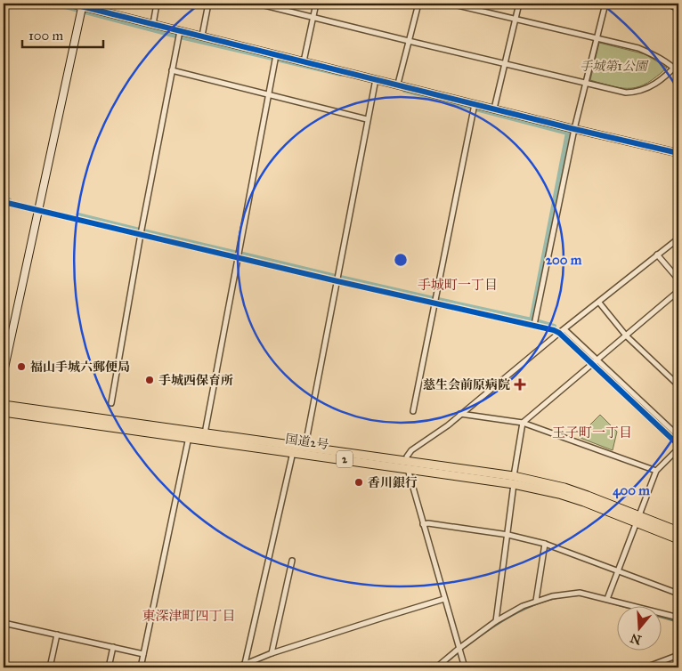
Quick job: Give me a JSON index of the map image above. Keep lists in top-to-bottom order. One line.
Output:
{"streets":{"highway":["国道2号","2"]},"districts":["手城町一丁目","王子町一丁目","東深津町四丁目"],"parks":["手城第1公園"],"places":{"other":["福山手城六郵便局","手城西保育所","香川銀行"],"health":["慈生会前原病院"]},"scale_bar":"100 m","north":"bottom","rings":["200 m","400 m"]}
